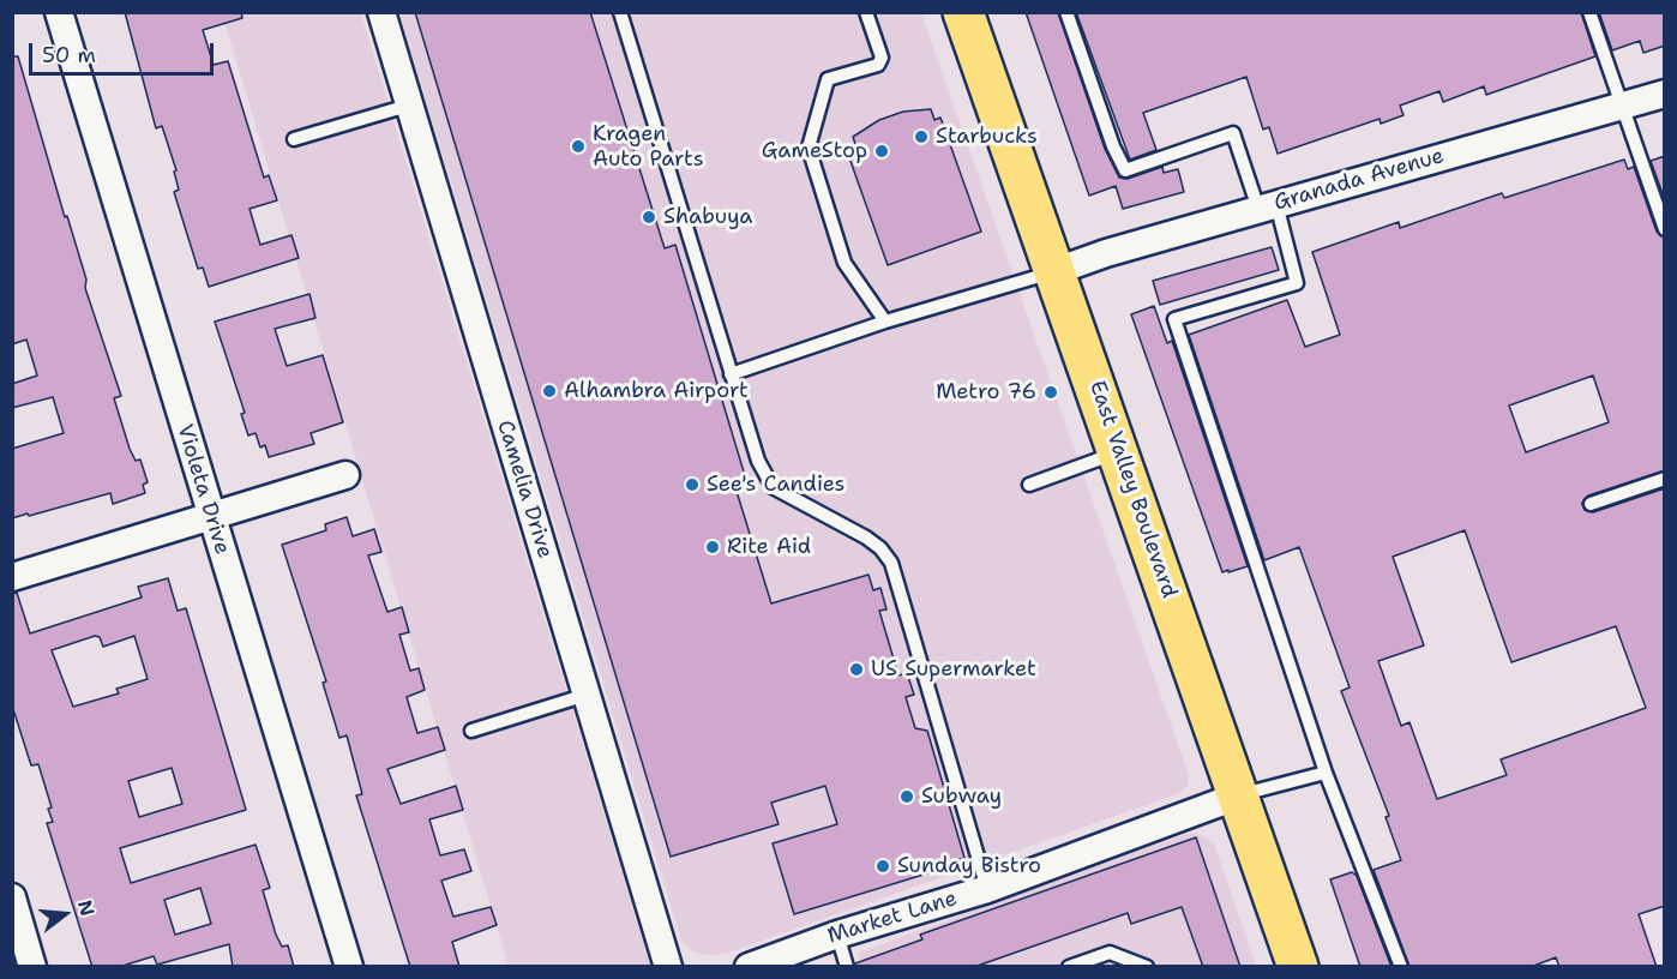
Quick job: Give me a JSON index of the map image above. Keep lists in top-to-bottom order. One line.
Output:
{"streets":{"main road":["East Valley Boulevard"],"street":["Granada Avenue","Violeta Drive","Camelia Drive","Market Lane"]},"crossings":[["Granada Avenue","East Valley Boulevard"],["East Valley Boulevard","Market Lane"]],"places":["Starbucks","Kragen Auto Parts","GameStop","Shabuya","Alhambra Airport","Metro 76","See's Candies","Rite Aid","US Supermarket","Subway","Sunday Bistro"],"scale_bar":"50 m","north":"right"}
